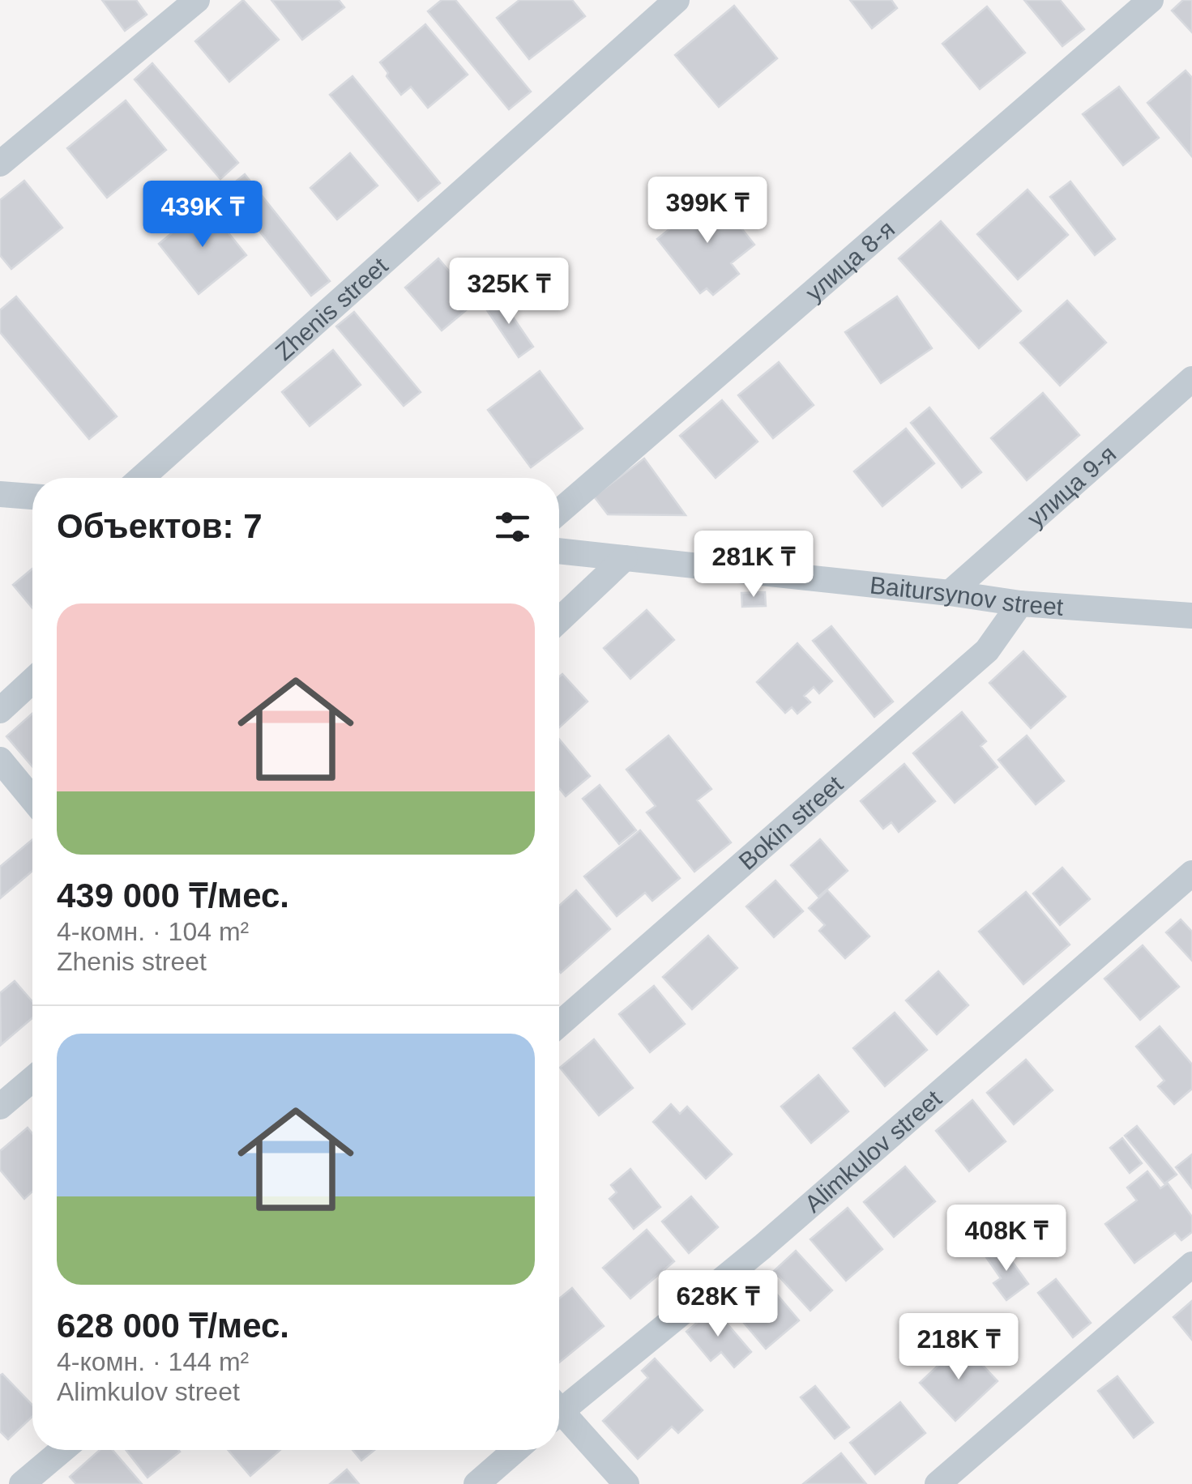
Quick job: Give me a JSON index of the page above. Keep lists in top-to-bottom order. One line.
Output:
{"streets":{"street":["улица 8-я","Zhenis street","улица 9-я","Baitursynov street","Bokin street","Alimkulov street"]},"crossings":[["улица 9-я","Baitursynov street"],["Baitursynov street","Bokin street"]],"page":{"price":["399K ₸","439K ₸","325K ₸","281K ₸","408K ₸","628K ₸","218K ₸"],"heading":"Объектов: 7","list":[{"name":"439 000 ₸/мес.","note":"4-комн. · 104 m² · Zhenis street"},{"name":"628 000 ₸/мес.","note":"4-комн. · 144 m² · Alimkulov street"}]}}
